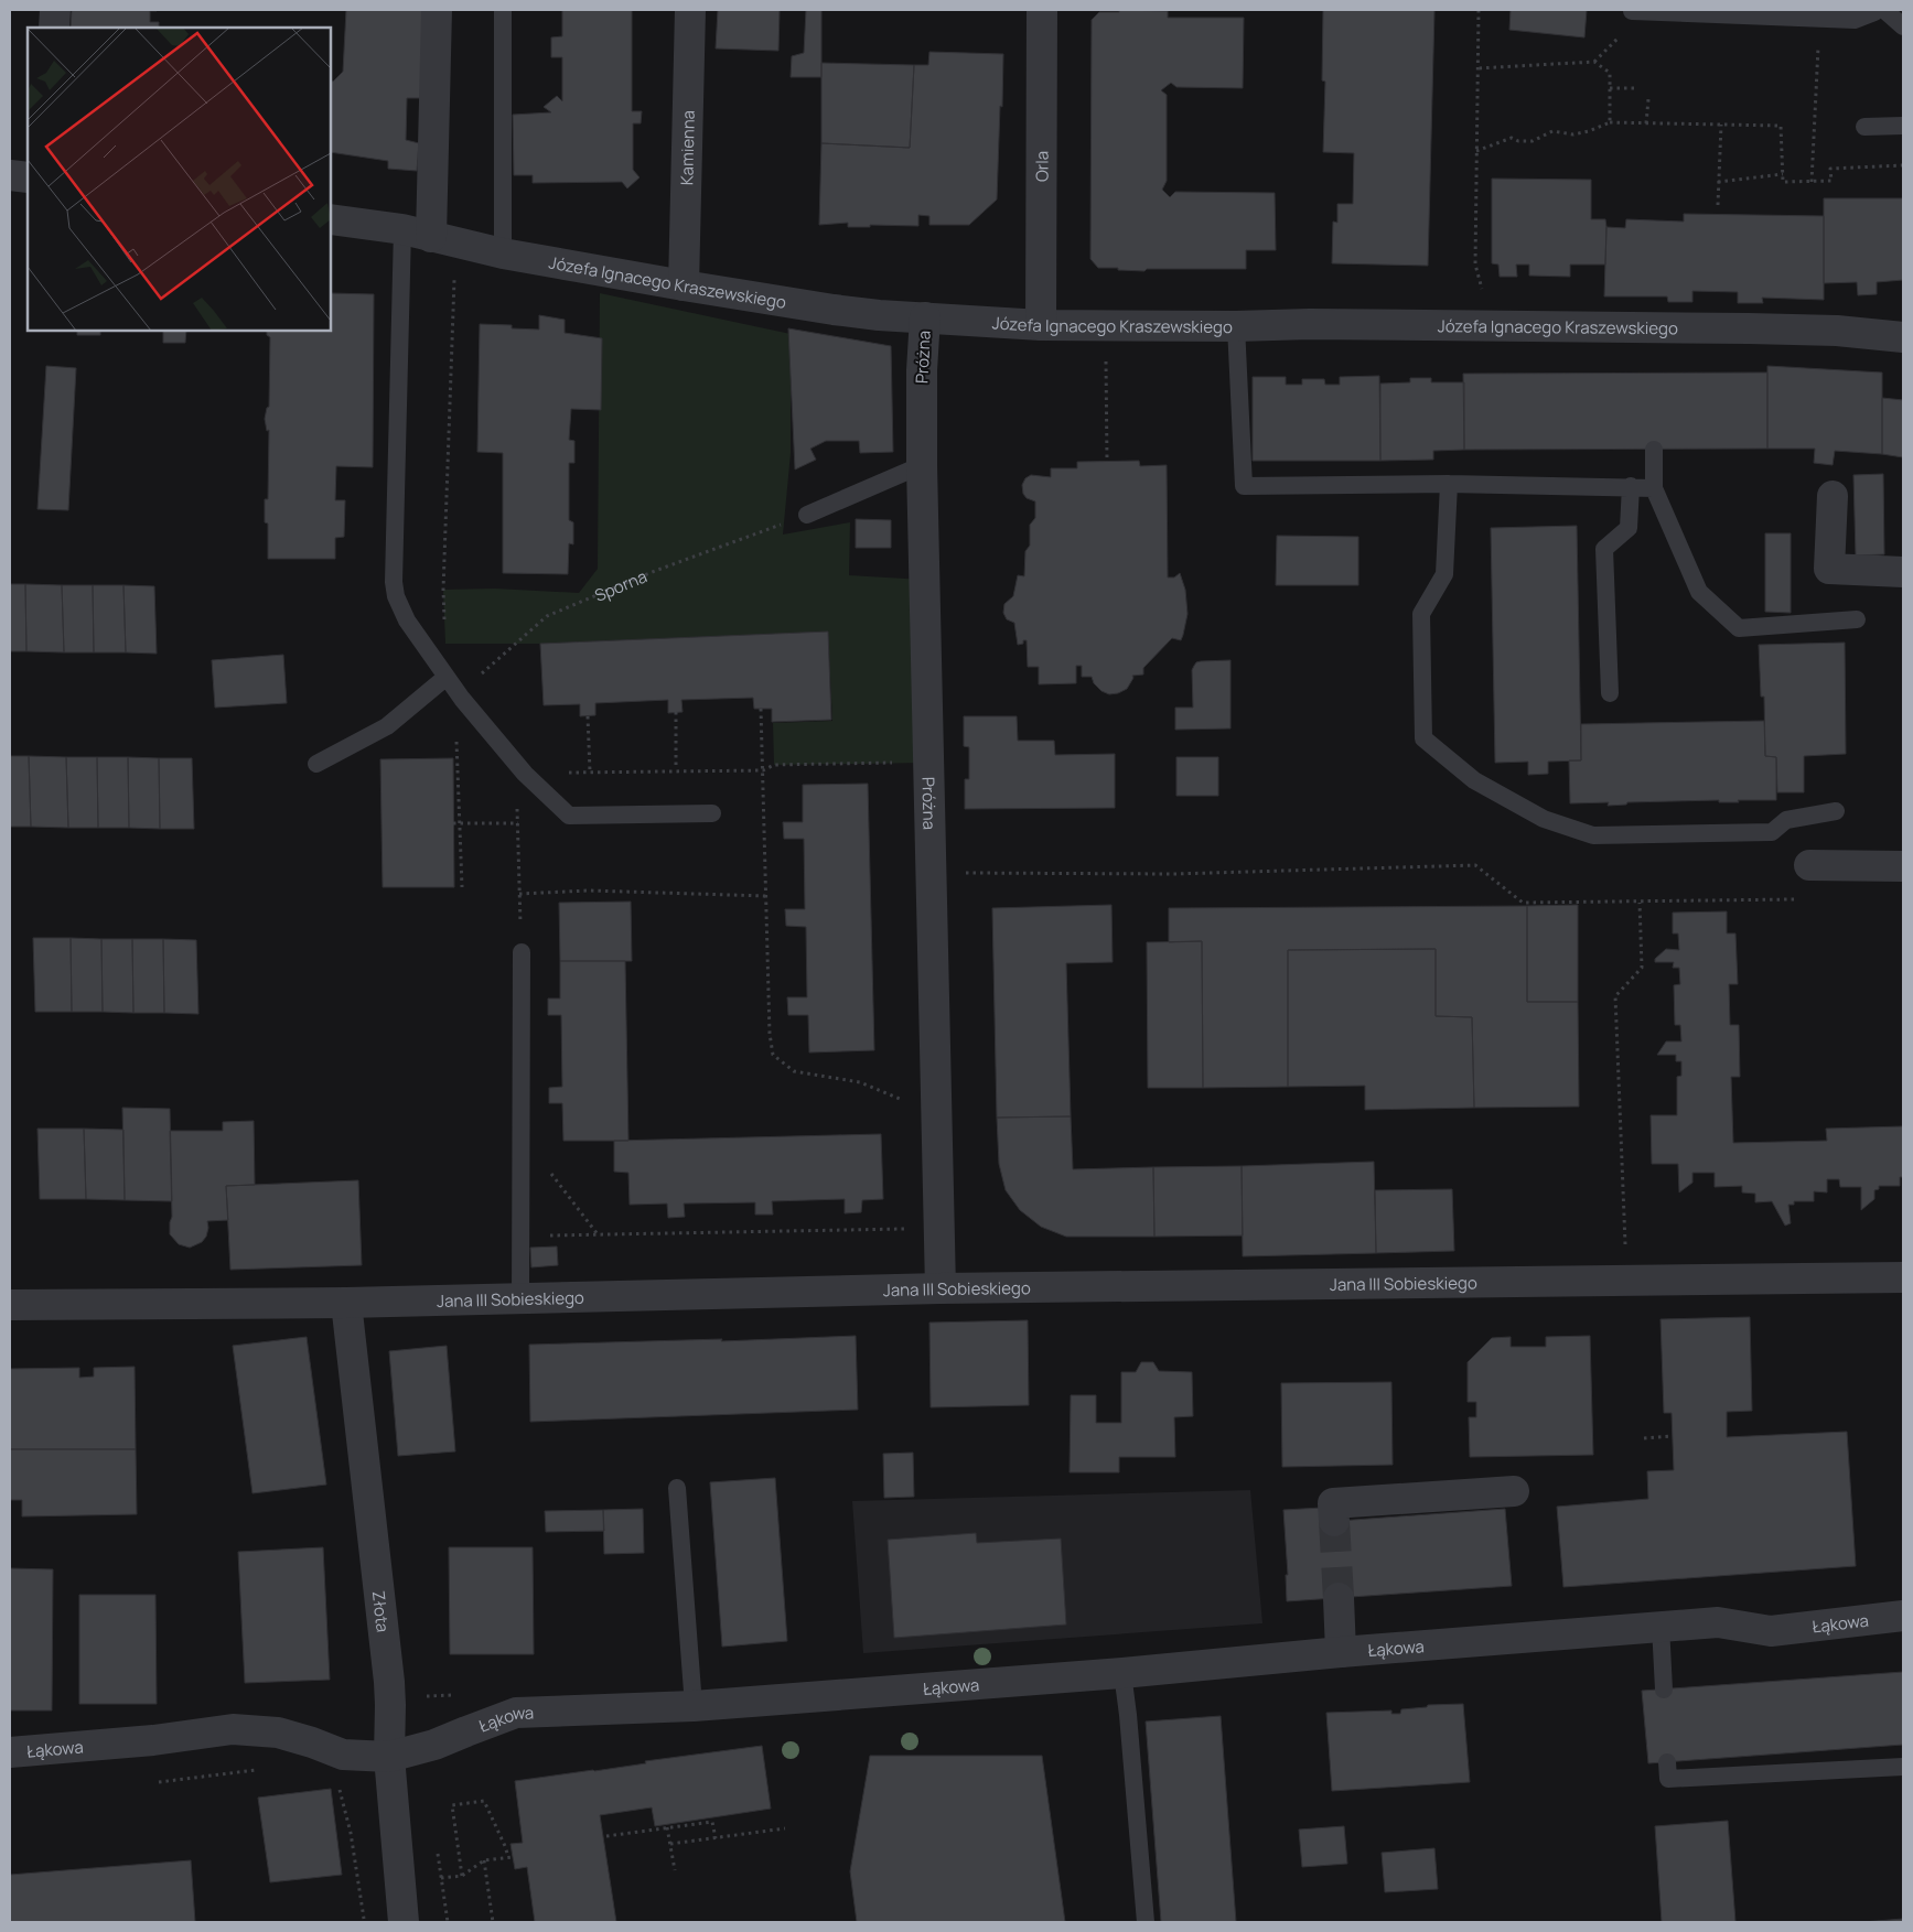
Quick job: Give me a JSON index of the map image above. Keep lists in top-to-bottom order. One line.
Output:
{"streets":{"street":["Kamienna","Orla","Józefa Ignacego Kraszewskiego","Próżna","Jana III Sobieskiego","Złota","Łąkowa"],"path":["Sporna"]},"crossings":[["Kamienna","Józefa Ignacego Kraszewskiego"],["Orla","Józefa Ignacego Kraszewskiego"],["Józefa Ignacego Kraszewskiego","Próżna"],["Próżna","Jana III Sobieskiego"],["Jana III Sobieskiego","Złota"],["Złota","Łąkowa"]]}
